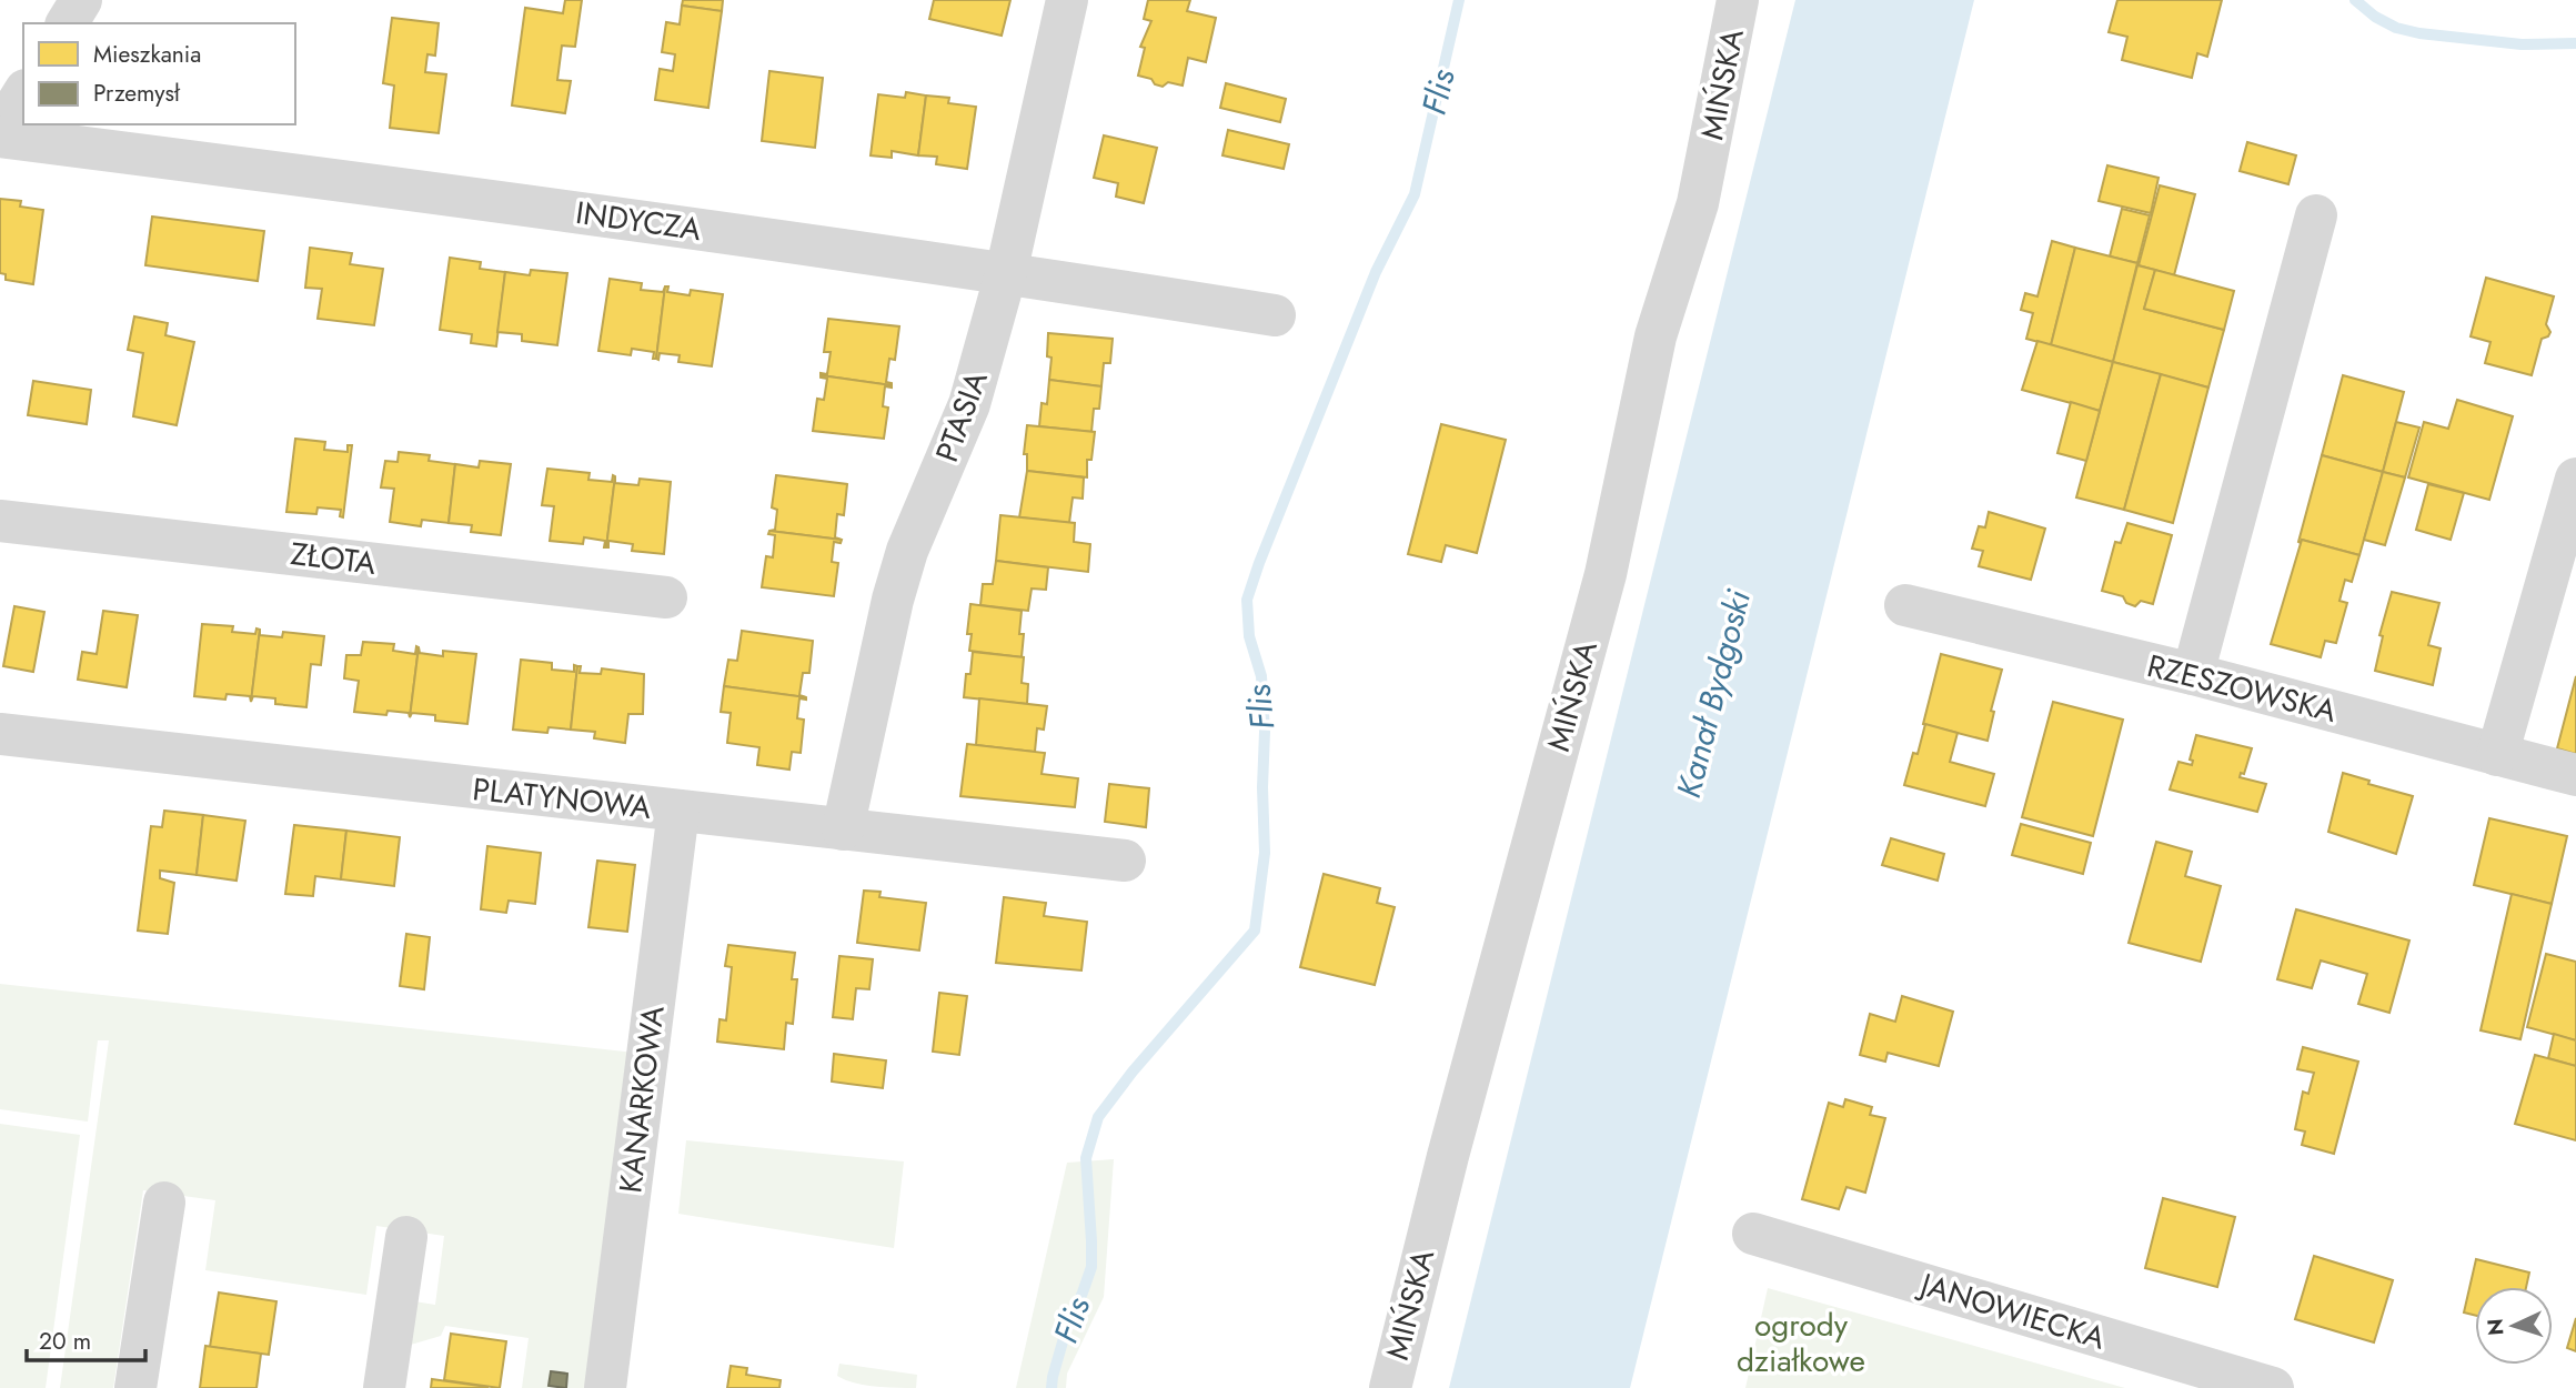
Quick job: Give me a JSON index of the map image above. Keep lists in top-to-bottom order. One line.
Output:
{"streets":{"street":["MIŃSKA","INDYCZA","PTASIA","ZŁOTA","RZESZOWSKA","PLATYNOWA","KANARKOWA","JANOWIECKA"]},"crossings":[["INDYCZA","PTASIA"],["PTASIA","PLATYNOWA"],["PLATYNOWA","KANARKOWA"]],"water":["Flis","Kanał Bydgoski"],"parks":["ogrody działkowe"],"legend":["Mieszkania","Przemysł"],"scale_bar":"20 m","north":"left"}
